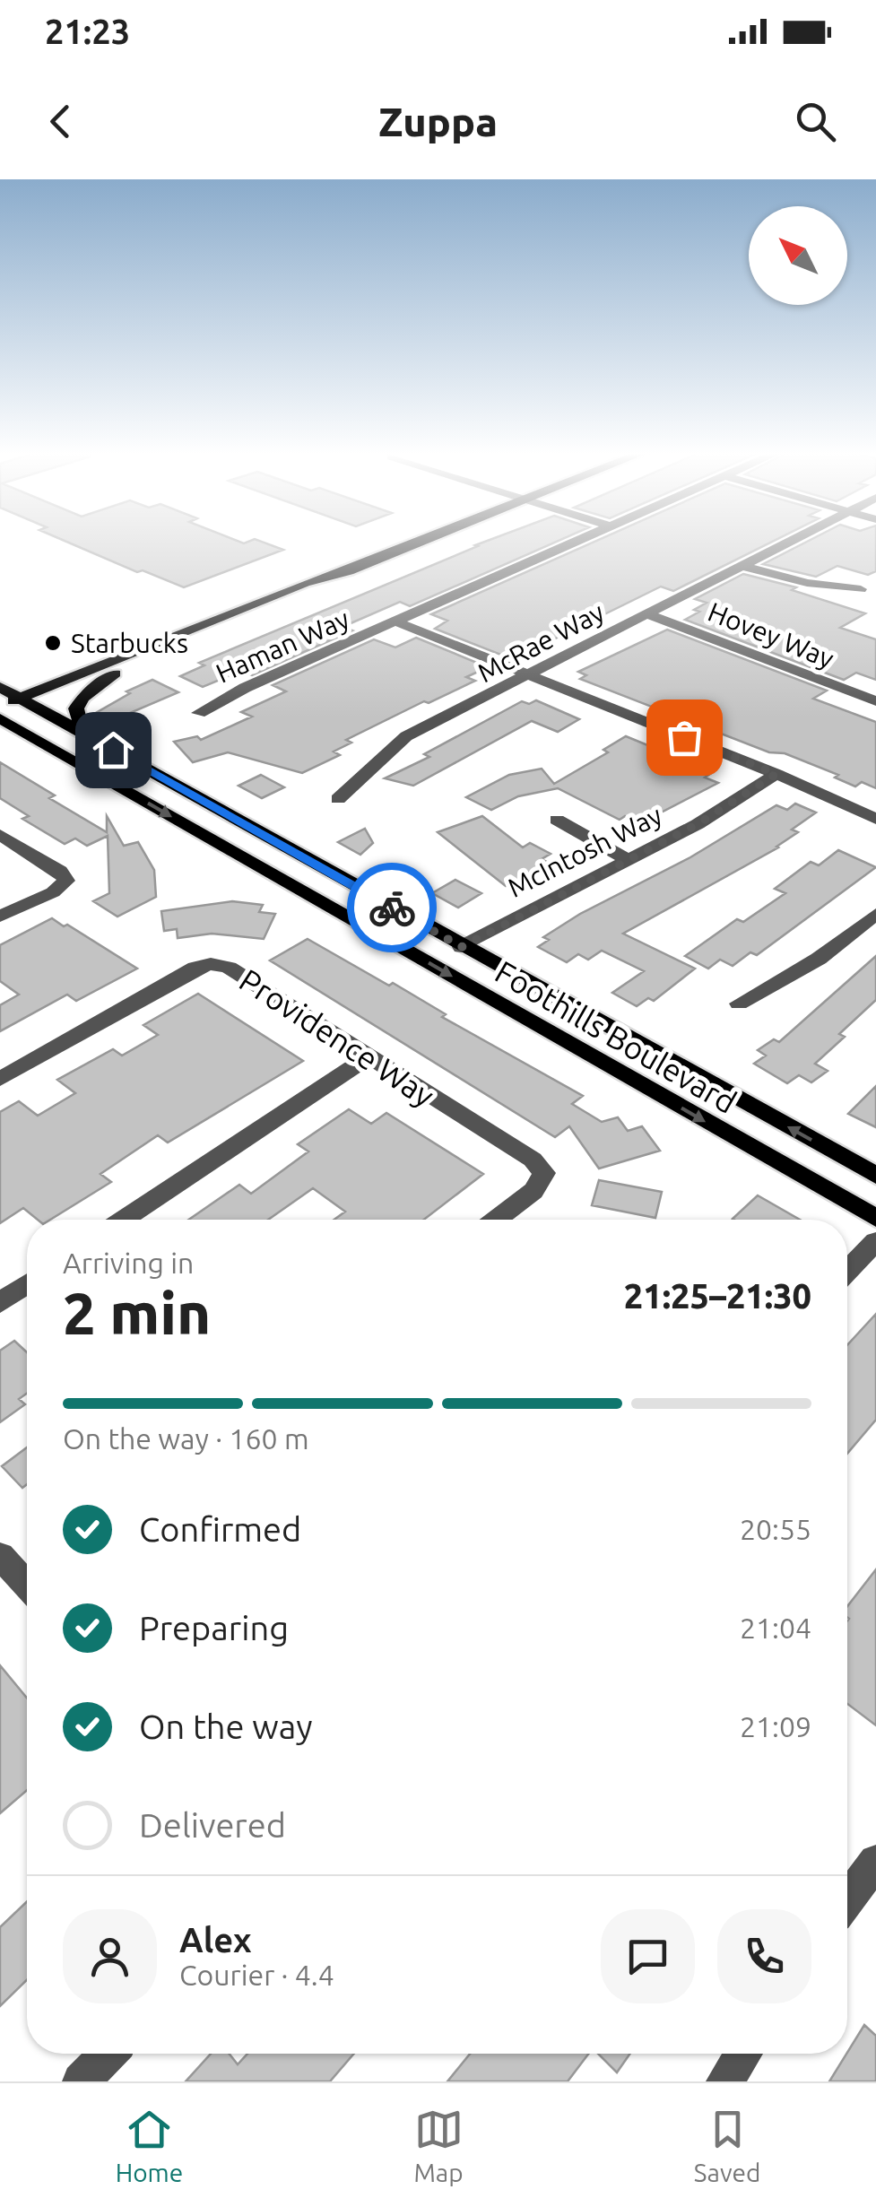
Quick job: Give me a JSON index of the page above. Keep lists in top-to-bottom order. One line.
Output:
{"streets":{"main road":["Foothills Boulevard"],"street":["Hovey Way","McRae Way","Haman Way","McIntosh Way","Providence Way"]},"crossings":[["Hovey Way","McRae Way"],["McIntosh Way","Foothills Boulevard"]],"places":["Starbucks"],"north":"top left","page":{"status":"21:23","header":"Zuppa","heading":["2 min","Arriving in","21:25–21:30"],"panel":["Alex","Courier · 4.4"],"bar":"On the way · 160 m","list":[["Confirmed","20:55"],["Preparing","21:04"],["On the way","21:09"],"Delivered"],"tabs":["Home","Map","Saved"]}}
